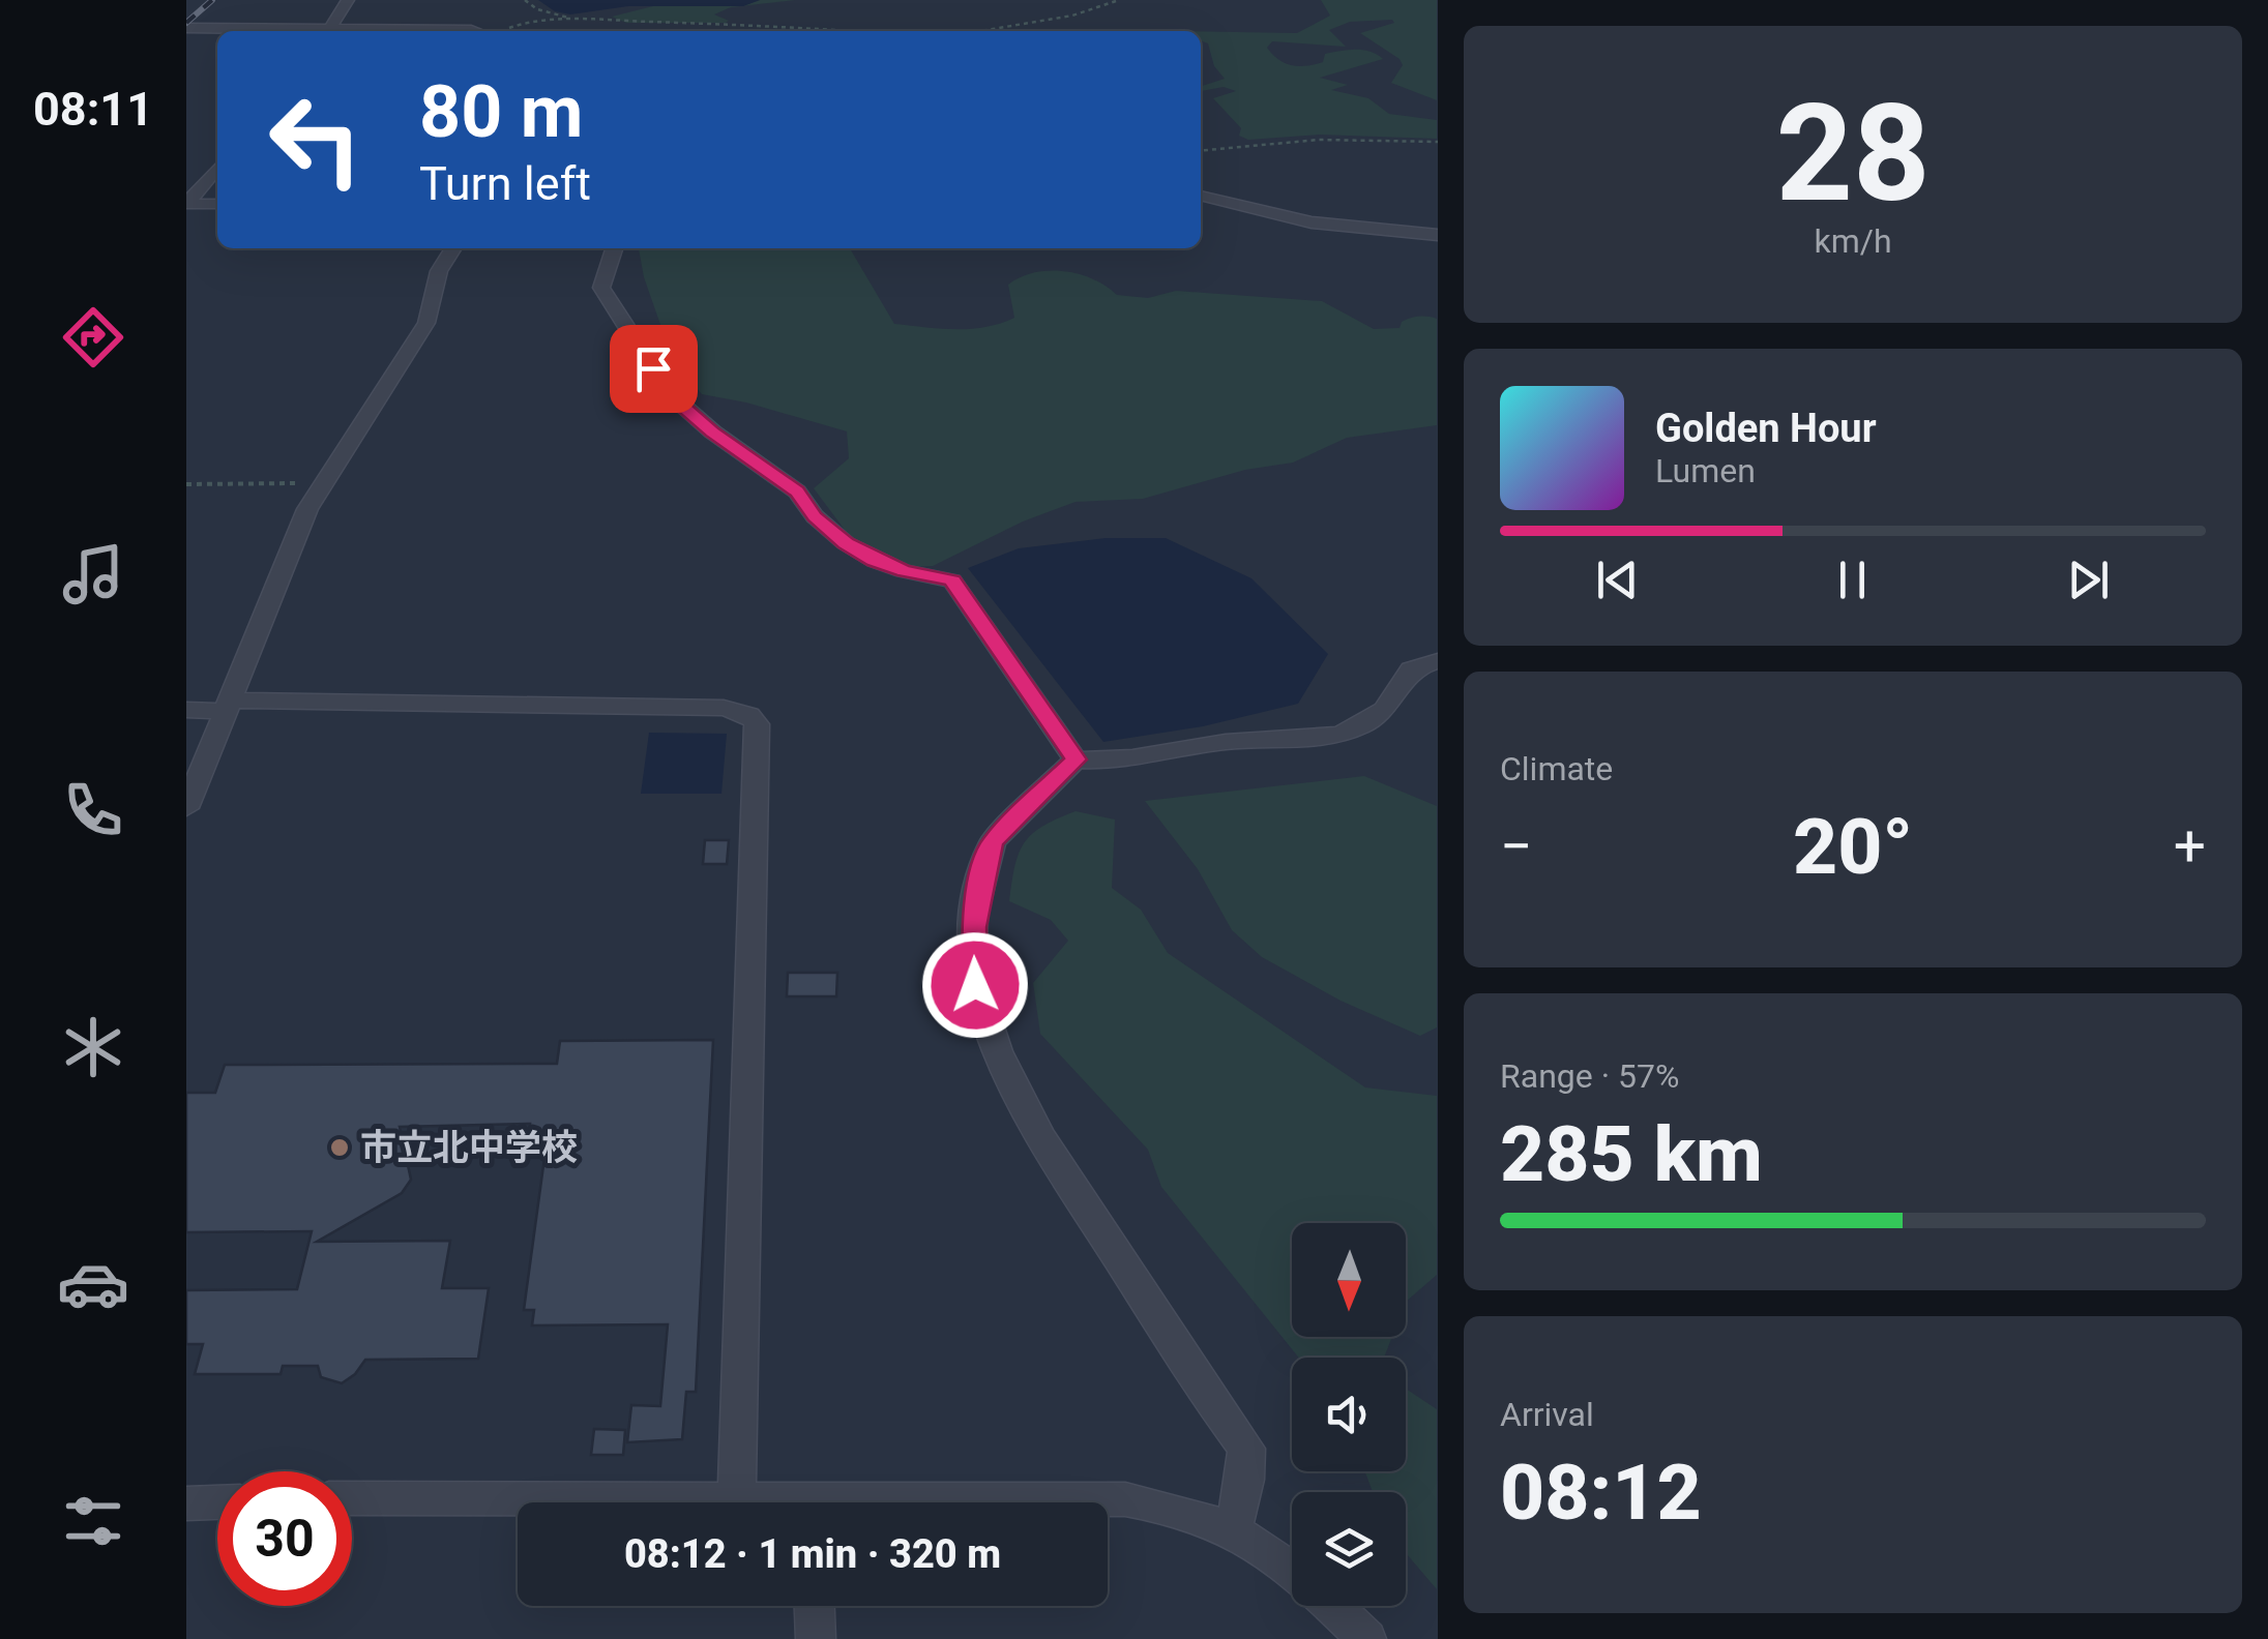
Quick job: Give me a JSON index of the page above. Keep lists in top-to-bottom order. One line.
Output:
{"places":["市立北中学校"],"north":"bottom","page":{"tabs":"08:11","tile":[["28","km/h"],"Climate",["Range · 57%","285 km"],["Arrival","08:12"]],"turn":["80 m","Turn left"],"song":["Golden Hour","Lumen"],"heat":["−","20°","+"],"limit":"30","trip":"08:12 · 1 min · 320 m"}}
